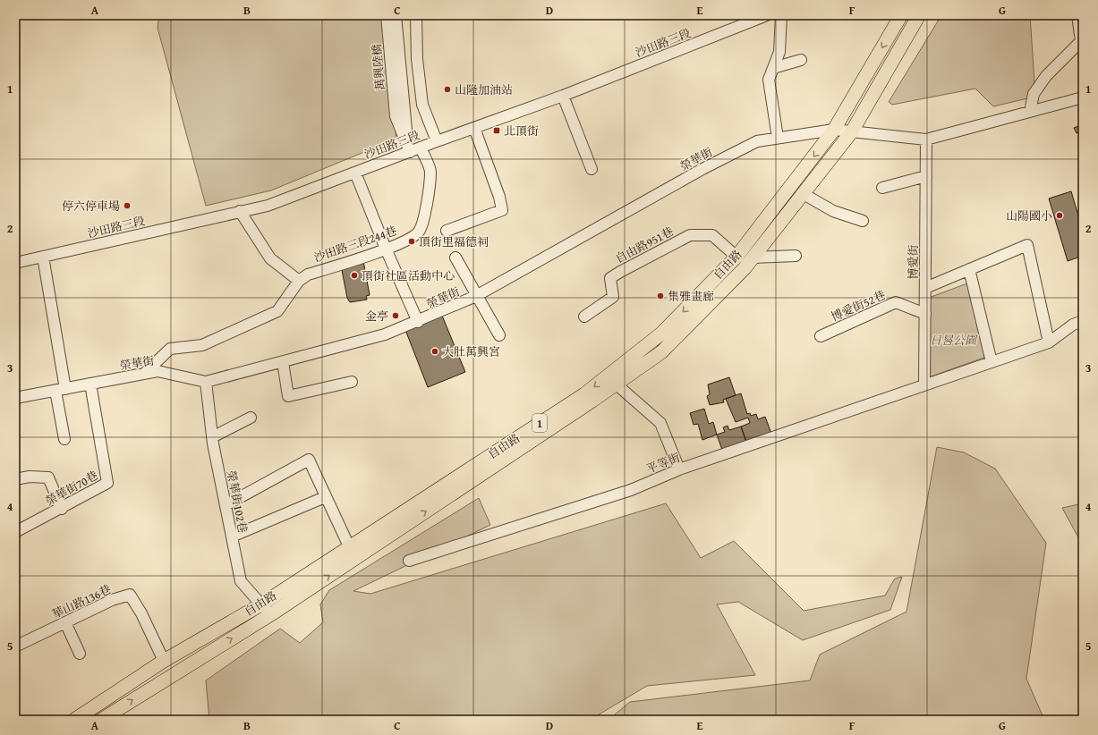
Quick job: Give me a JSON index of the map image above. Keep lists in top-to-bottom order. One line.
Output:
{"streets":{"main road":["自由路","1"],"street":["沙田路三段","萬興陸橋","榮華街","沙田路三段244巷","自由路951巷","博愛街","博愛街52巷","平等街","榮華街70巷","榮華街102巷","華山路136巷"]},"crossings":[["沙田路三段","沙田路三段244巷"],["榮華街","博愛街"],["榮華街","自由路"],["榮華街","榮華街70巷"],["榮華街","榮華街102巷"],["自由路951巷","自由路"],["博愛街","博愛街52巷"],["博愛街","平等街"],["自由路","榮華街102巷"],["自由路","華山路136巷"]],"parks":["日晷公園"],"places":{"other":["山隆加油站","停六停車場","山陽國小","頂街里福德祠","頂街社區活動中心","集雅畫廊","金亭","大肚萬興宮"],"transit":["北頂街"]},"grid":{"columns":["A","B","C","D","E","F","G"],"rows":["1","2","3","4","5"]}}
